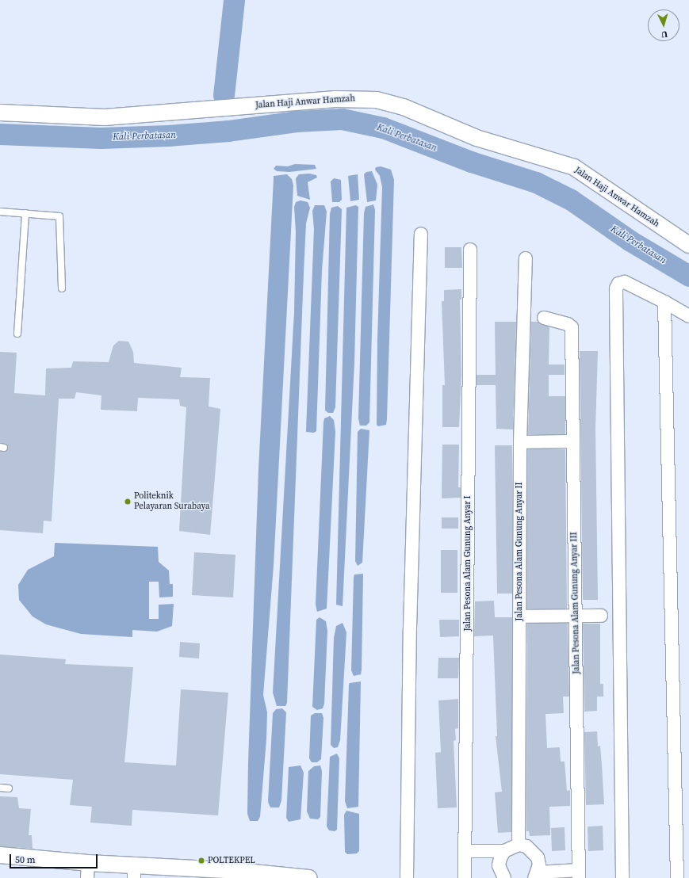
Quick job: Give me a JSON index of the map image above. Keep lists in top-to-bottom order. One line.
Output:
{"streets":{"street":["Jalan Haji Anwar Hamzah","Jalan Pesona Alam Gunung Anyar II","Jalan Pesona Alam Gunung Anyar I","Jalan Pesona Alam Gunung Anyar III"]},"water":["Kali Perbatasan"],"places":["Politeknik Pelayaran Surabaya","POLTEKPEL"],"scale_bar":"50 m","north":"bottom"}
